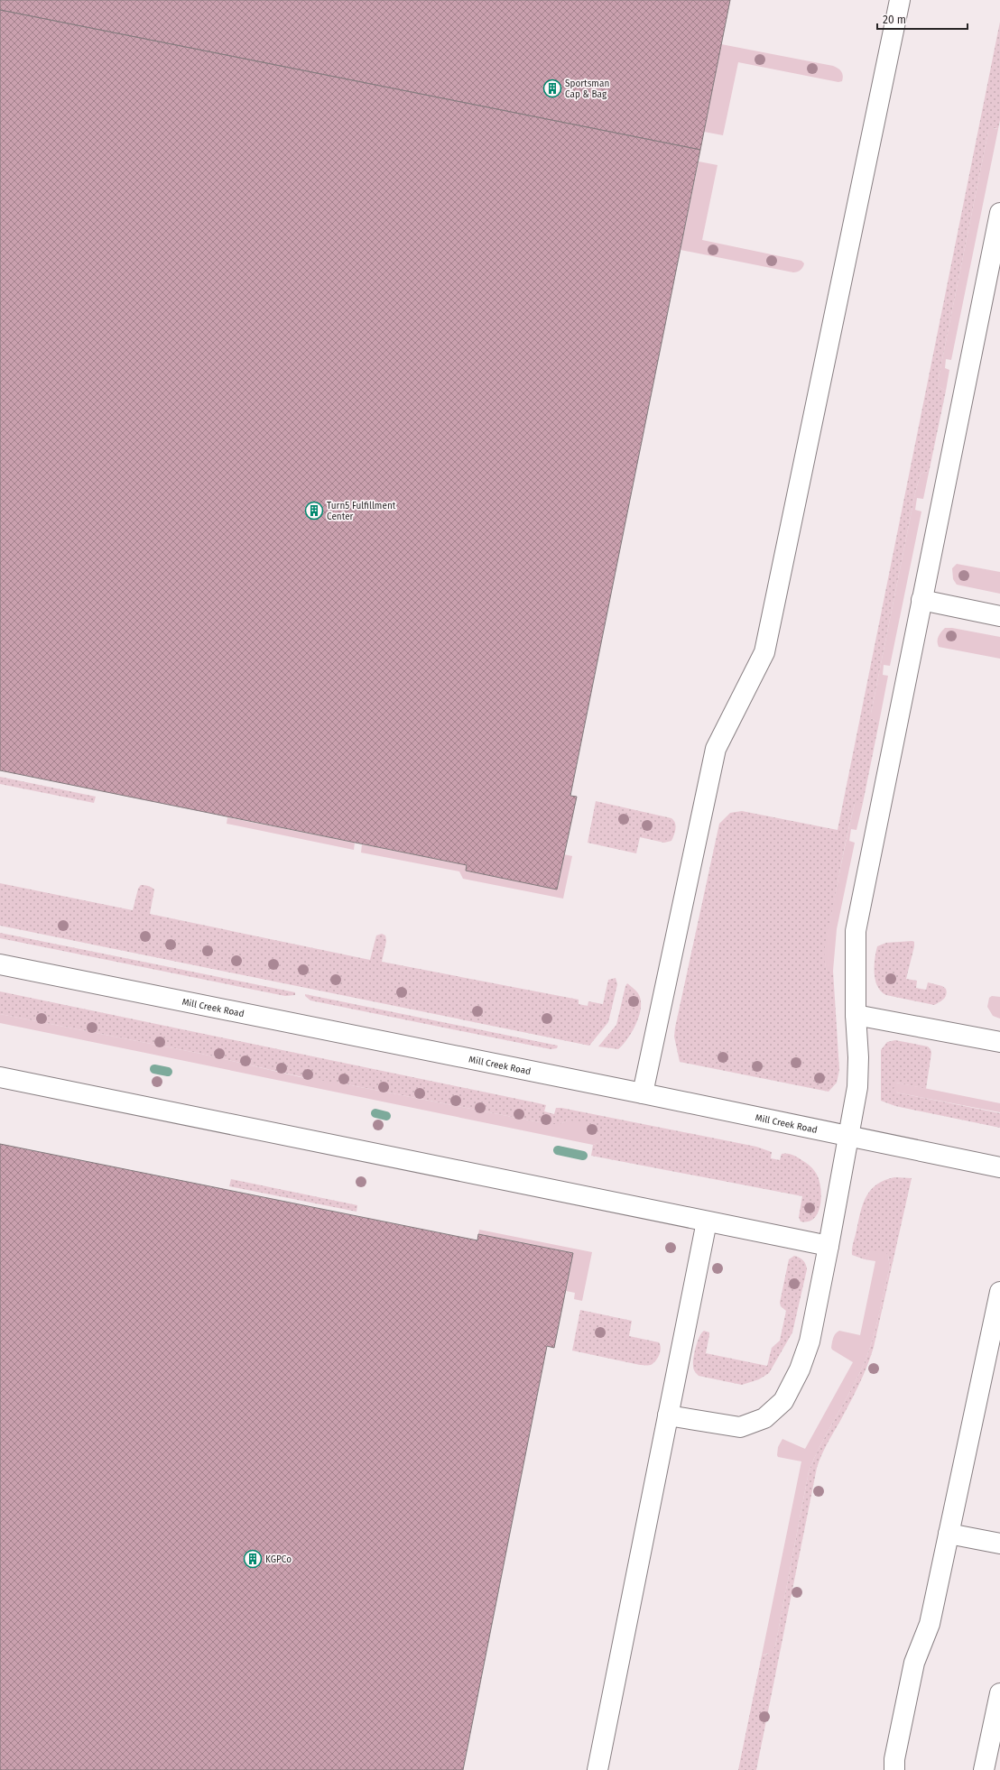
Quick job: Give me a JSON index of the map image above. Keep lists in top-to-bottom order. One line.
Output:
{"streets":{"street":["Mill Creek Road"]},"places":{"building":["Sportsman Cap & Bag","Turn5 Fulfillment Center","KGPCo"]},"scale_bar":"20 m"}
